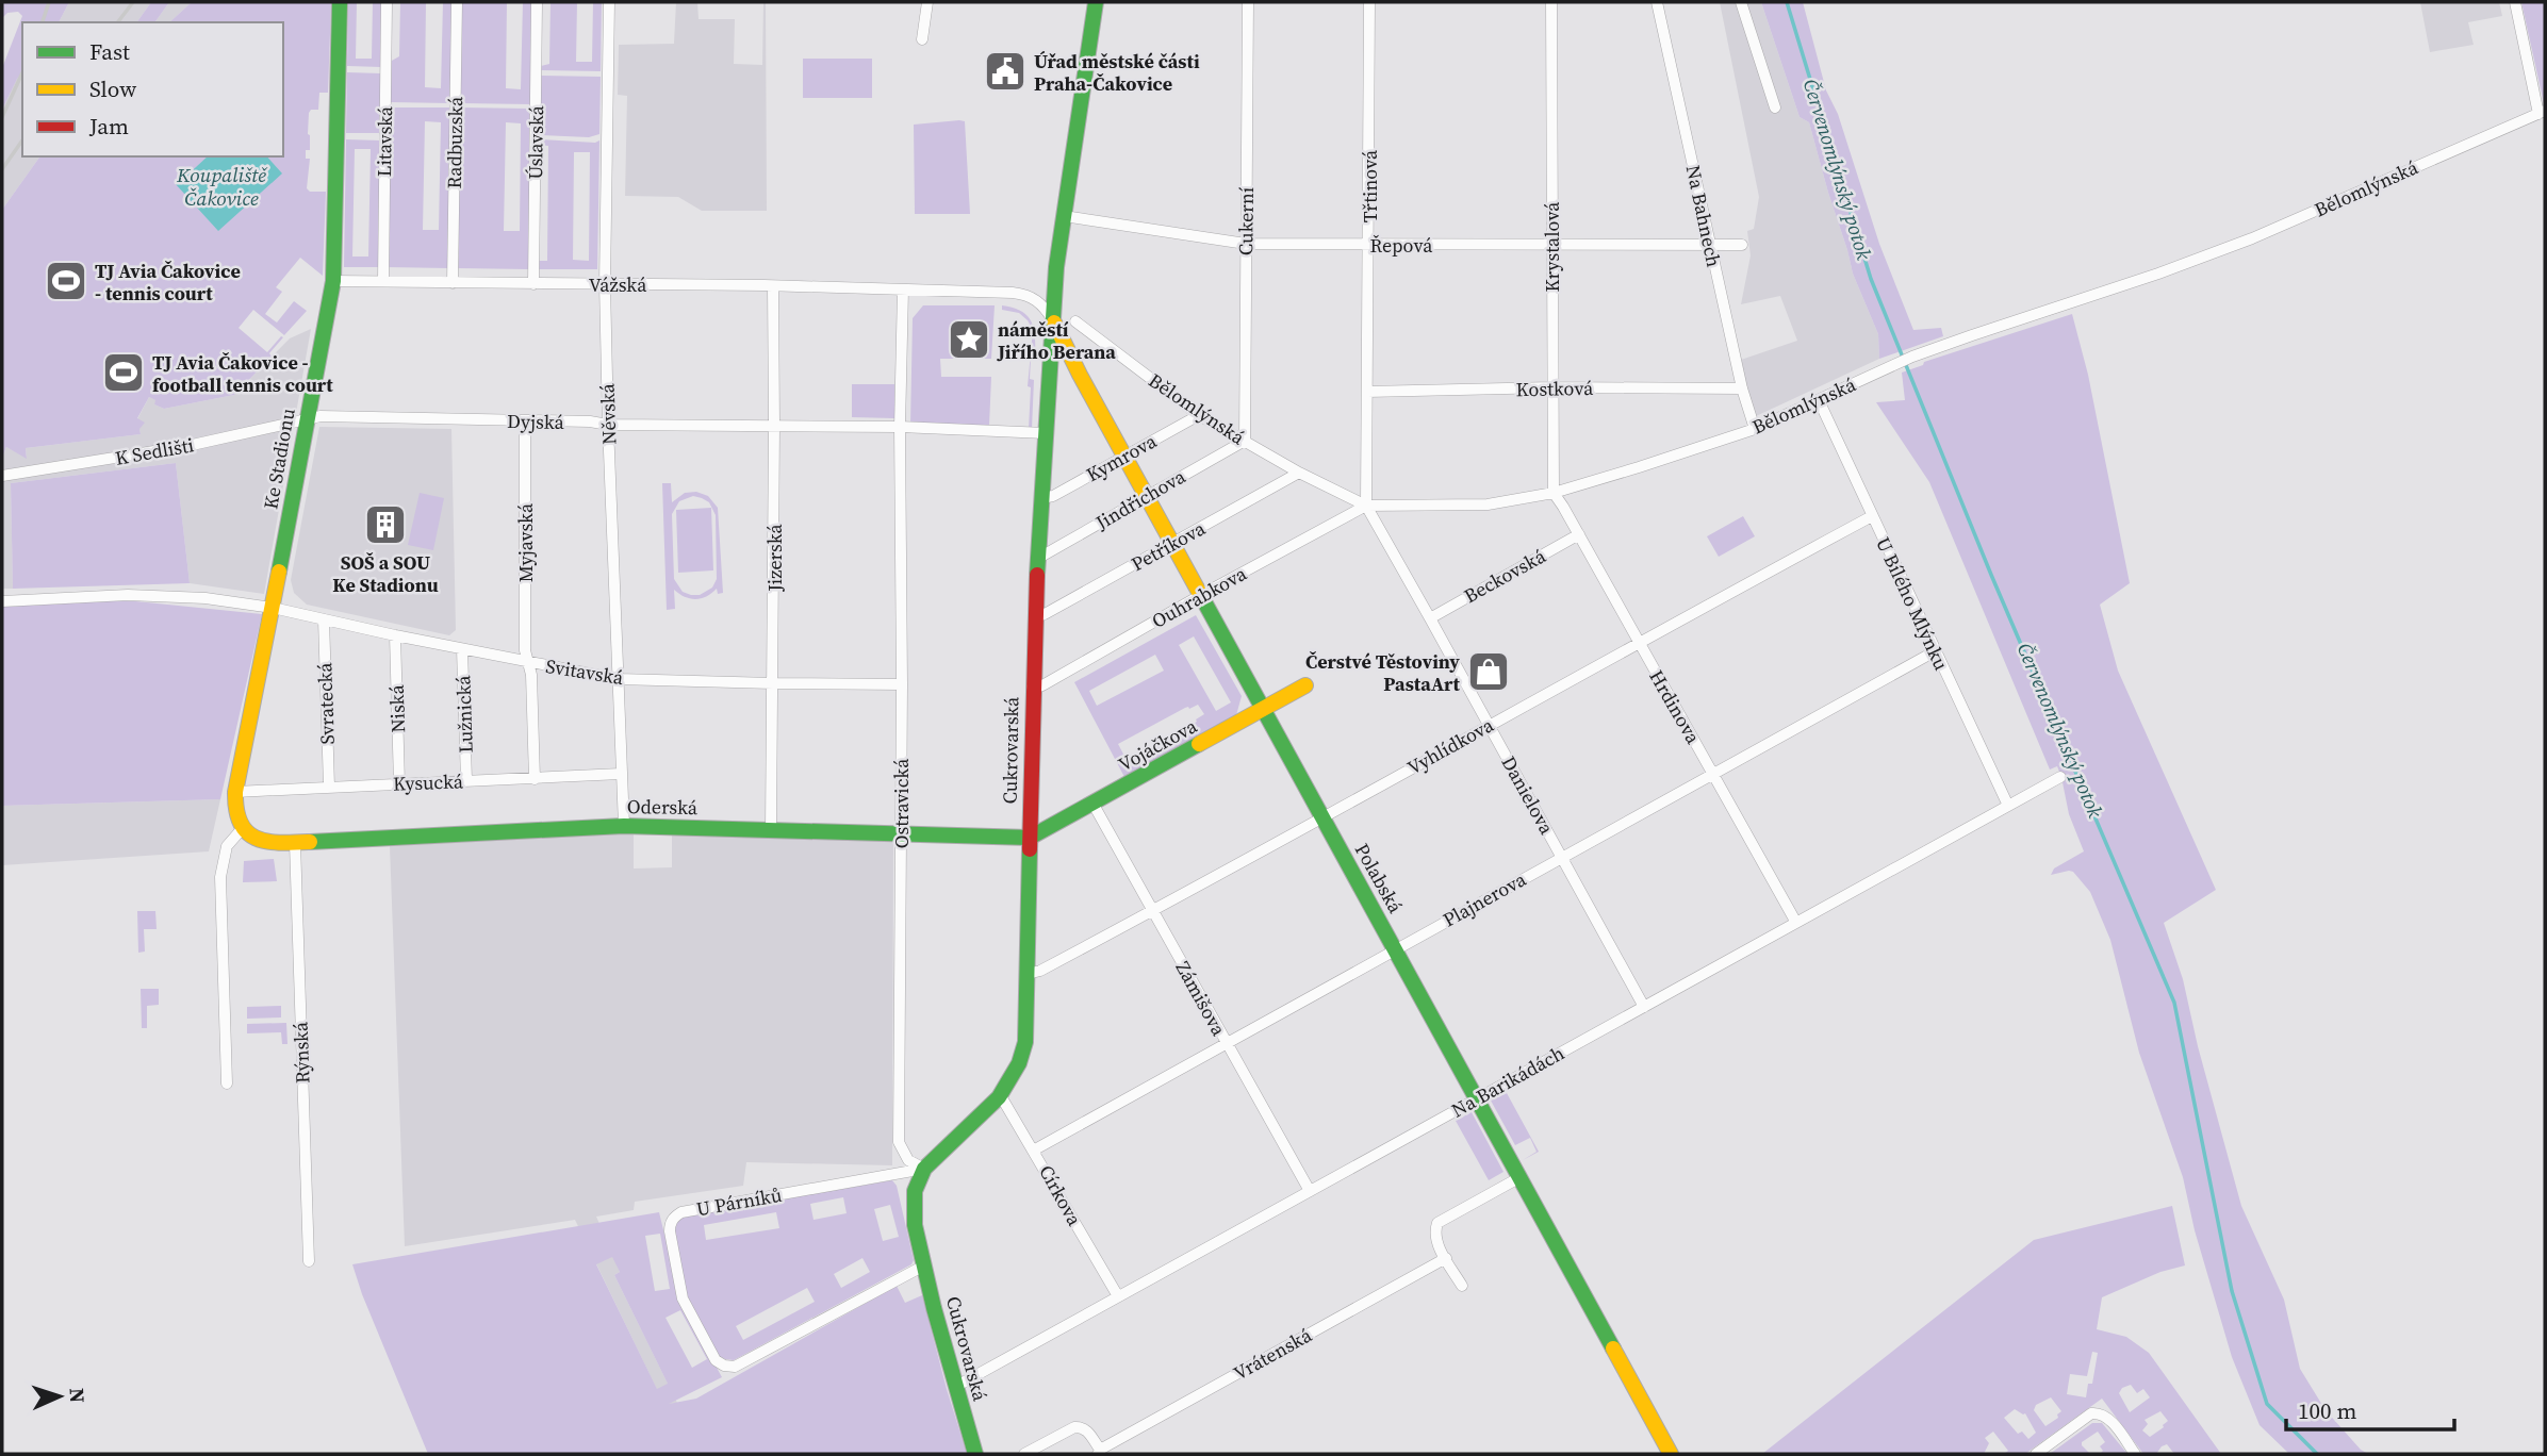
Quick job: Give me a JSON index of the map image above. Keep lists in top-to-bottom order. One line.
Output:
{"streets":{"street":["Litavská","Radbuzská","Úslavská","Třtinová","Bělomlýnská","Na Bahnech","Cukerní","Řepová","Krystalová","Vážská","Kostková","Něvská","Dyjská","K Sedlišti","Kymrova","Ke Stadionu","Jindřichova","Myjavská","Petříkova","Jizerská","Beckovská","Ouhrabkova","U Bílého Mlýnku","Svitavská","Svratecká","Hrdinova","Niská","Lužnická","Vojáčkova","Vyhlídkova","Cukrovarská","Kysucká","Danielova","Ostravická","Oderská","Polabská","Plajnerova","Zámišova","Rýnská","Na Barikádách","Církova","U Párníků","Vrátenská"]},"crossings":[["Litavská","Vážská"],["Radbuzská","Vážská"],["Úslavská","Vážská"],["Třtinová","Bělomlýnská"],["Třtinová","Řepová"],["Třtinová","Kostková"],["Třtinová","Ouhrabkova"],["Třtinová","Danielova"],["Bělomlýnská","Na Bahnech"],["Bělomlýnská","Cukerní"],["Bělomlýnská","Krystalová"],["Bělomlýnská","Kymrova"],["Bělomlýnská","Jindřichova"],["Bělomlýnská","Petříkova"],["Bělomlýnská","Ouhrabkova"],["Bělomlýnská","U Bílého Mlýnku"],["Bělomlýnská","Hrdinova"],["Bělomlýnská","Danielova"],["Na Bahnech","Řepová"],["Na Bahnech","Kostková"],["Cukerní","Řepová"],["Cukerní","Jindřichova"],["Řepová","Krystalová"],["Řepová","Cukrovarská"],["Krystalová","Kostková"],["Krystalová","Hrdinova"],["Vážská","Něvská"],["Vážská","Ke Stadionu"],["Vážská","Jizerská"],["Něvská","Dyjská"],["Něvská","Svitavská"],["Něvská","Kysucká"],["Něvská","Oderská"],["Dyjská","K Sedlišti"],["Dyjská","Ke Stadionu"],["Dyjská","Myjavská"],["Dyjská","Jizerská"],["Dyjská","Ostravická"],["K Sedlišti","Ke Stadionu"],["Kymrova","Cukrovarská"],["Kymrova","Polabská"],["Ke Stadionu","Svitavská"],["Ke Stadionu","Kysucká"],["Jindřichova","Cukrovarská"],["Jindřichova","Polabská"],["Myjavská","Svitavská"],["Myjavská","Kysucká"],["Petříkova","Cukrovarská"],["Petříkova","Polabská"],["Jizerská","Svitavská"],["Jizerská","Oderská"],["Beckovská","Hrdinova"],["Beckovská","Danielova"],["Ouhrabkova","Cukrovarská"],["Ouhrabkova","Danielova"],["Ouhrabkova","Polabská"],["U Bílého Mlýnku","Vyhlídkova"],["U Bílého Mlýnku","Plajnerova"],["U Bílého Mlýnku","Na Barikádách"],["Svitavská","Svratecká"],["Svitavská","Niská"],["Svitavská","Lužnická"],["Svitavská","Ostravická"],["Svratecká","Kysucká"],["Hrdinova","Vyhlídkova"],["Hrdinova","Plajnerova"],["Hrdinova","Na Barikádách"],["Niská","Kysucká"],["Lužnická","Kysucká"],["Vojáčkova","Cukrovarská"],["Vojáčkova","Oderská"],["Vojáčkova","Polabská"],["Vojáčkova","Zámišova"],["Vyhlídkova","Cukrovarská"],["Vyhlídkova","Danielova"],["Vyhlídkova","Polabská"],["Vyhlídkova","Zámišova"],["Cukrovarská","Ostravická"],["Cukrovarská","Oderská"],["Cukrovarská","Polabská"],["Cukrovarská","Na Barikádách"],["Cukrovarská","Církova"],["Cukrovarská","U Párníků"],["Danielova","Plajnerova"],["Danielova","Na Barikádách"],["Ostravická","Oderská"],["Ostravická","U Párníků"],["Oderská","Rýnská"],["Polabská","Plajnerova"],["Polabská","Na Barikádách"],["Plajnerova","Zámišova"],["Plajnerova","Církova"],["Zámišova","Na Barikádách"],["Na Barikádách","Církova"]],"water":["Červenomlýnský potok","Koupaliště Čakovice"],"places":{"public building":["Úřad městské části Praha-Čakovice"],"sports":["TJ Avia Čakovice - tennis court","TJ Avia Čakovice - football tennis court"],"place":["náměstí Jiřího Berana"],"building":["SOŠ a SOU Ke Stadionu"],"shop":["Čerstvé Těstoviny PastaArt"]},"legend":["Fast","Slow","Jam"],"scale_bar":"100 m","north":"right"}
